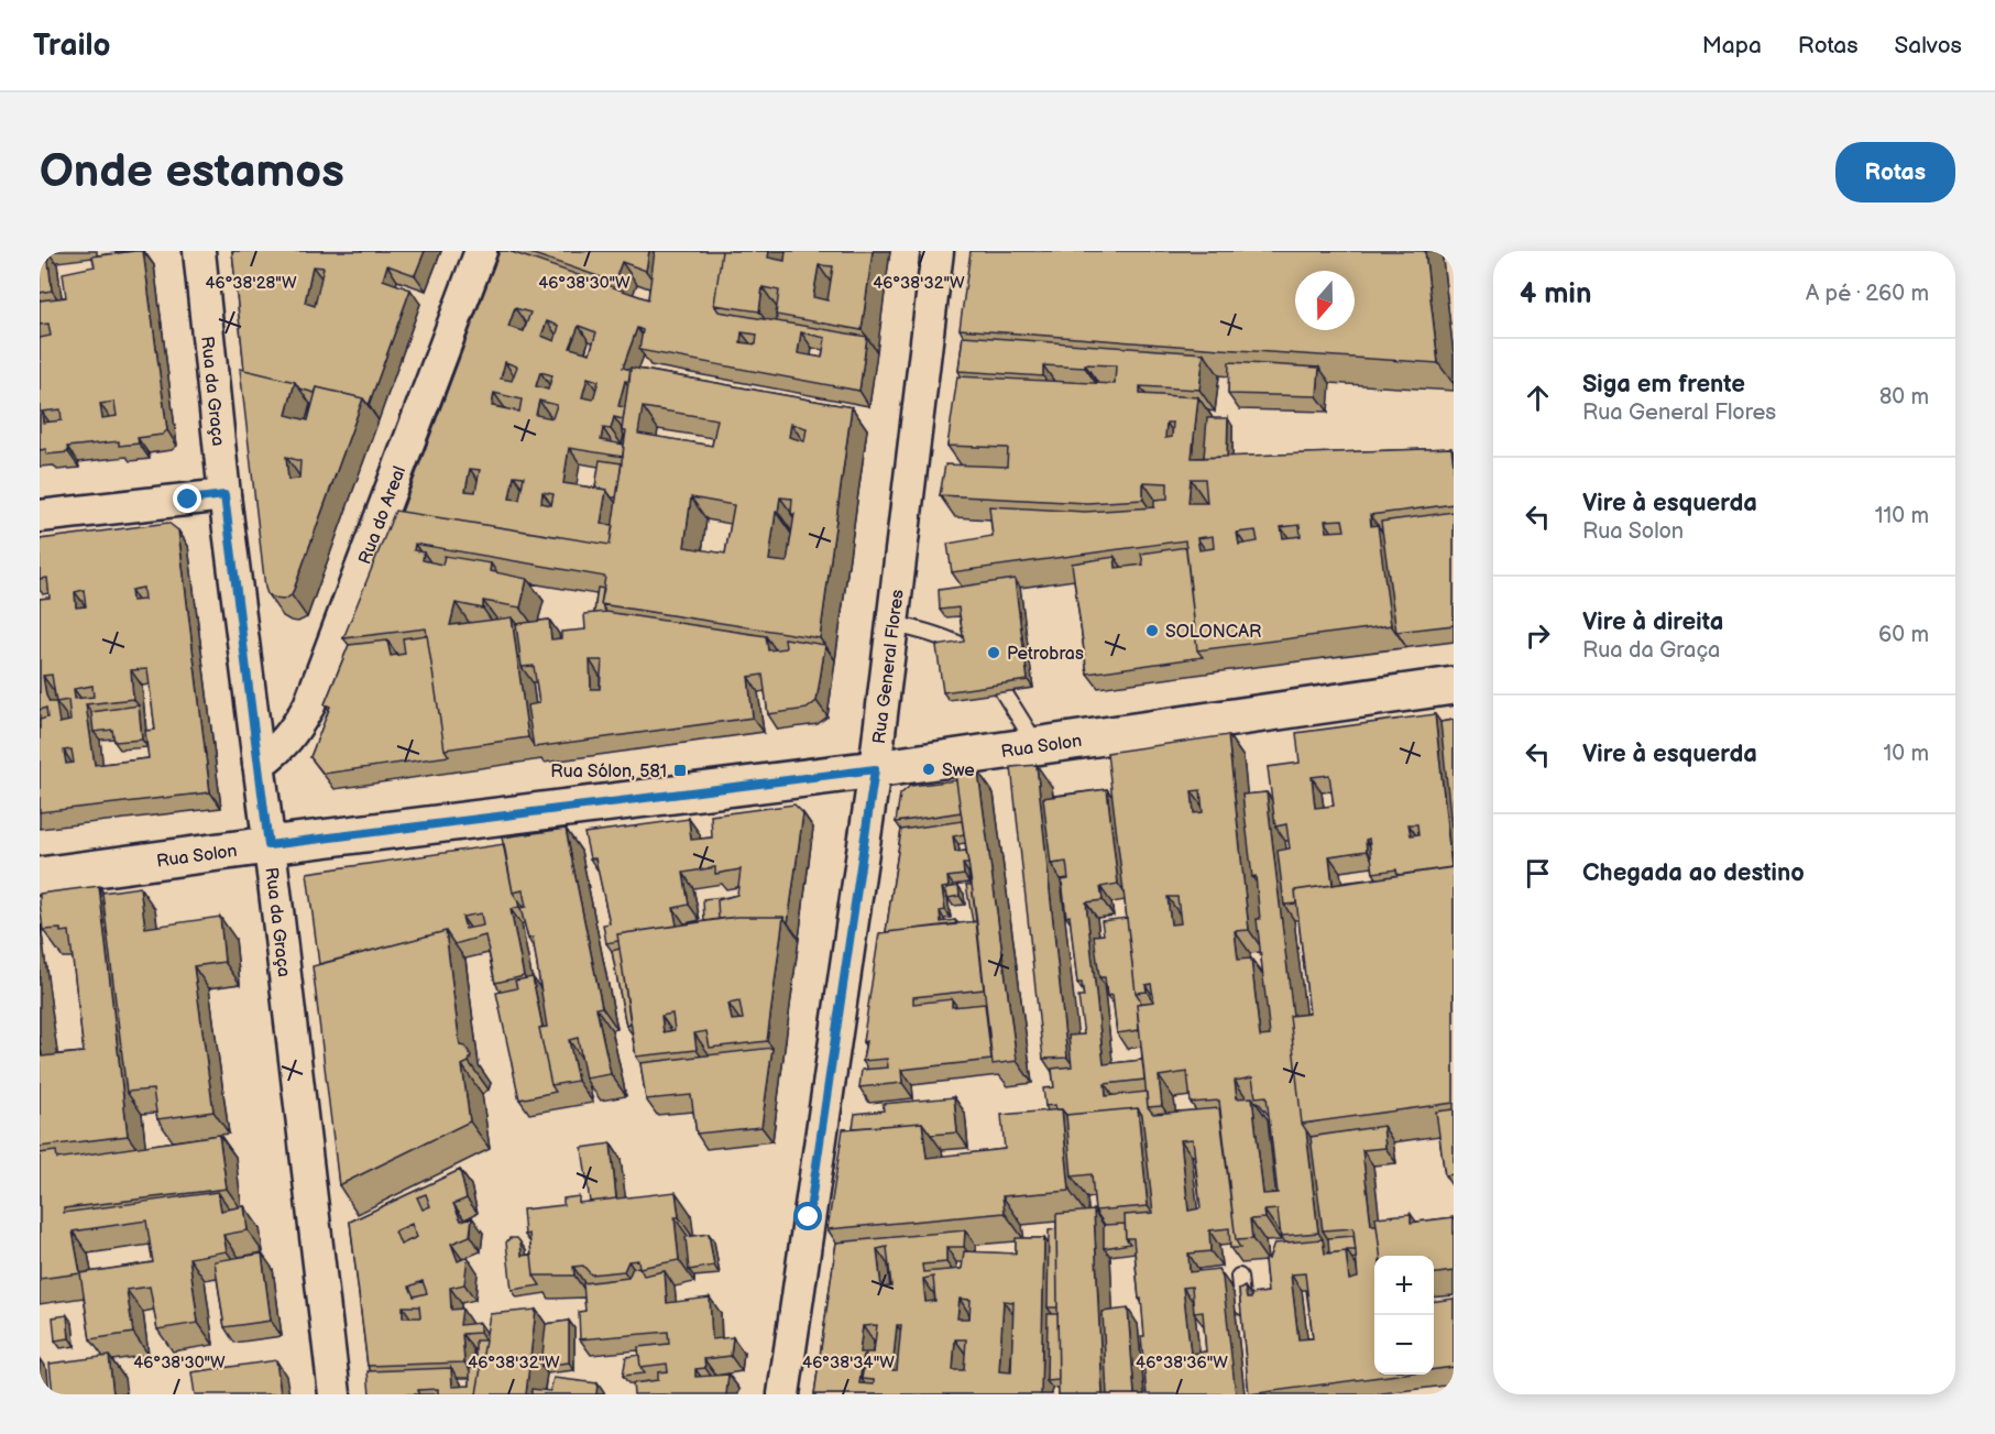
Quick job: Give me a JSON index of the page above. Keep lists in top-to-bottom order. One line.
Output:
{"streets":{"street":["Rua da Graça","Rua do Areal","Rua General Flores","Rua Solon"]},"crossings":[["Rua da Graça","Rua do Areal"],["Rua da Graça","Rua Solon"],["Rua General Flores","Rua Solon"]],"places":{"other":["SOLONCAR","Petrobras","Swe"],"transit":["Rua Sólon, 581"]},"north":"bottom","page":{"header":"Trailo","nav":["Mapa","Rotas","Salvos"],"buttons":"Rotas","title":"Onde estamos","heading":["4 min","A pé · 260 m"],"list":[["Siga em frente","Rua General Flores","80 m"],["Vire à esquerda","Rua Solon","110 m"],["Vire à direita","Rua da Graça","60 m"],["Vire à esquerda","10 m"],"Chegada ao destino"],"map_buttons":["+","−"]},"coordinates":["46°38'28\"W","46°38'30\"W","46°38'32\"W","46°38'34\"W","46°38'36\"W"]}
